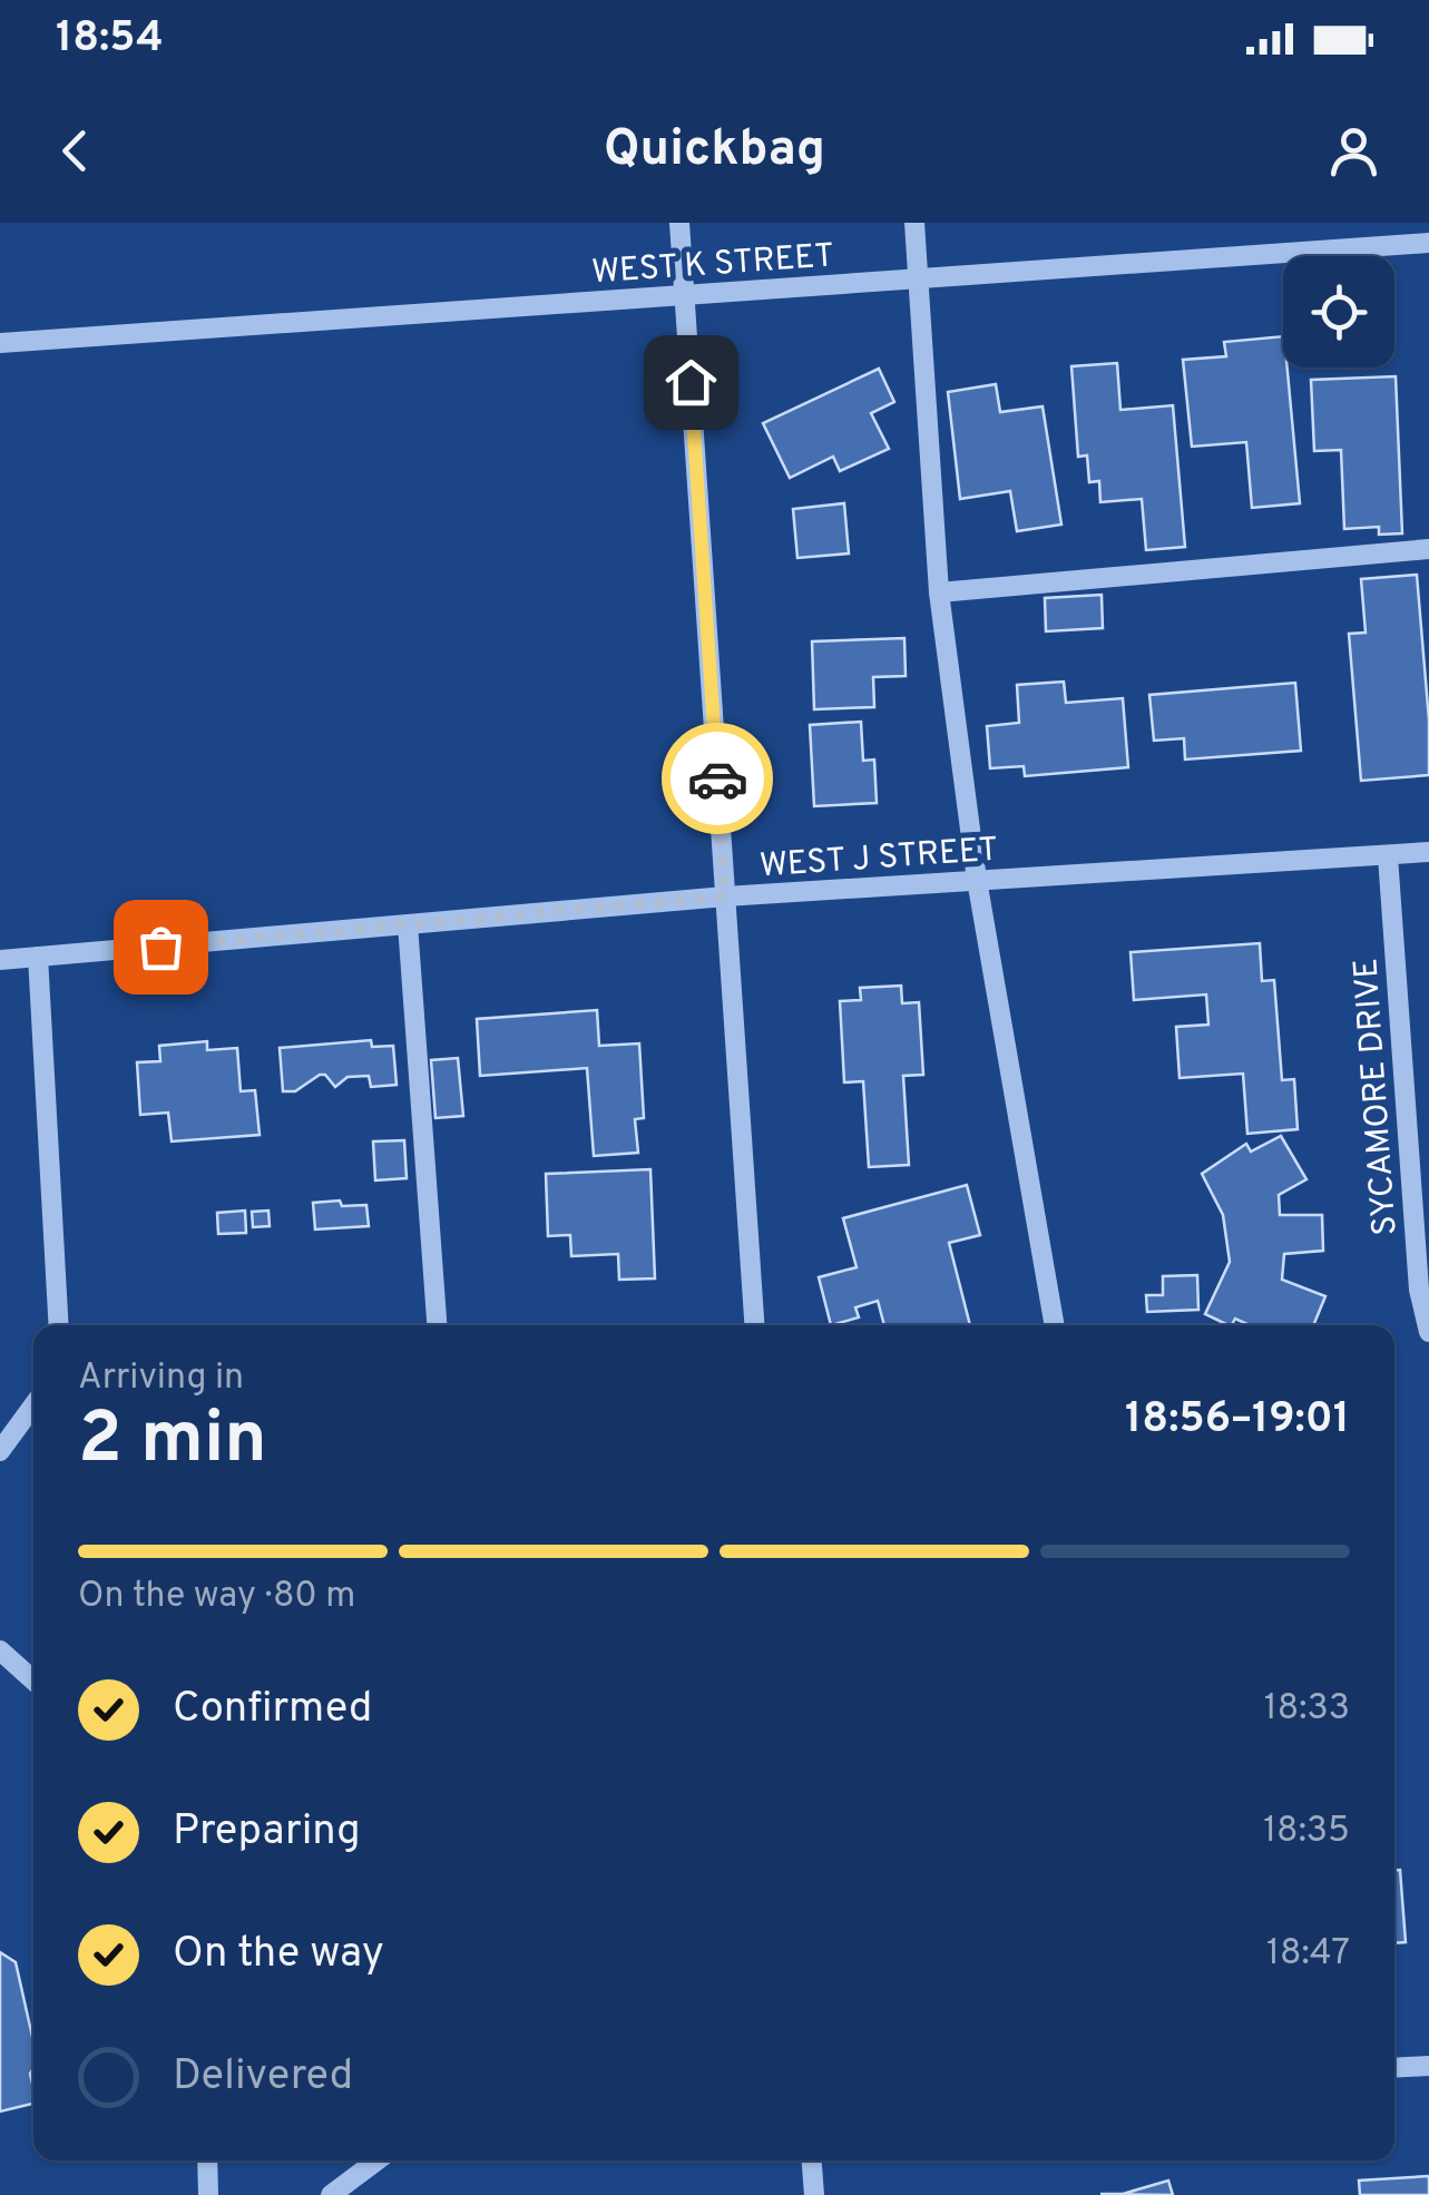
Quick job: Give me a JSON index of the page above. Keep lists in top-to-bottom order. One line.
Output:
{"streets":{"street":["WEST K STREET","WEST J STREET","SYCAMORE DRIVE"]},"crossings":[["WEST J STREET","SYCAMORE DRIVE"]],"page":{"status":"18:54","header":"Quickbag","heading":["2 min","Arriving in","18:56–19:01"],"bar":"On the way · 80 m","list":[["Confirmed","18:33"],["Preparing","18:35"],["On the way","18:47"],"Delivered"]}}
